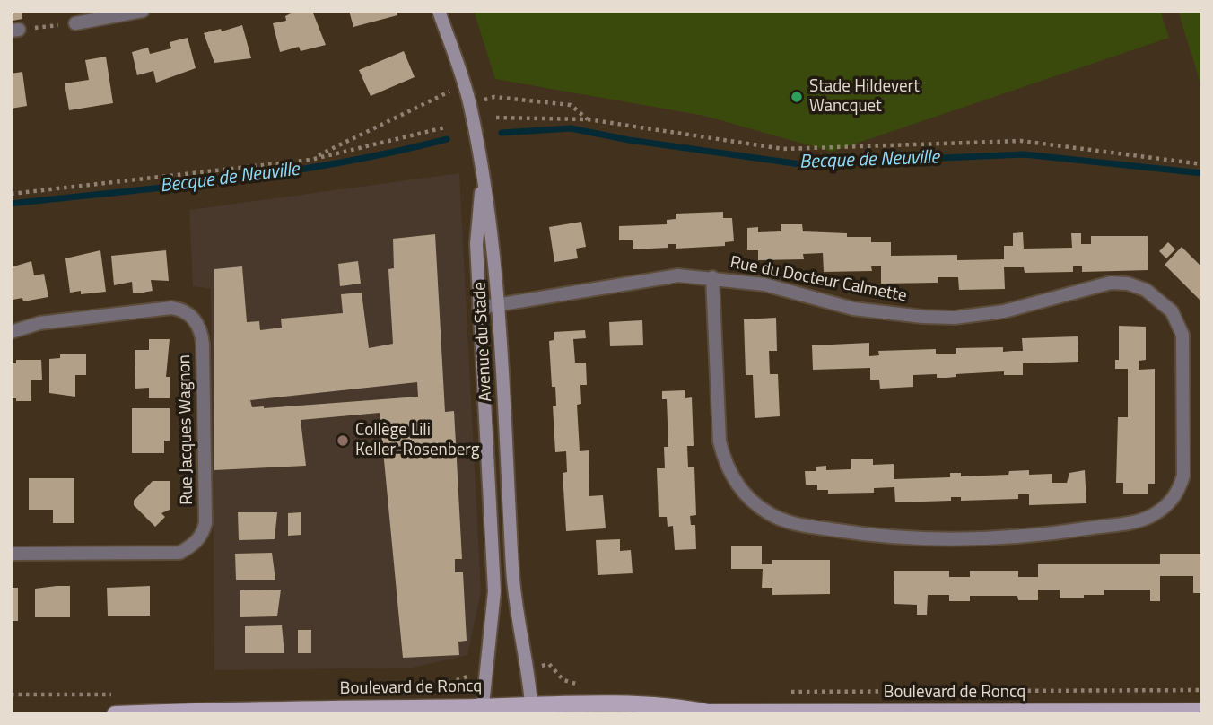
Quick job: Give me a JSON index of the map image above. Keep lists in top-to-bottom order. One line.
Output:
{"streets":{"main road":["Avenue du Stade","Boulevard de Roncq"],"street":["Rue du Docteur Calmette","Rue Jacques Wagnon"]},"crossings":[["Rue du Docteur Calmette","Avenue du Stade"],["Avenue du Stade","Boulevard de Roncq"]],"water":["Becque de Neuville"],"places":["Stade Hildevert Wancquet","Collège Lili Keller-Rosenberg"]}
